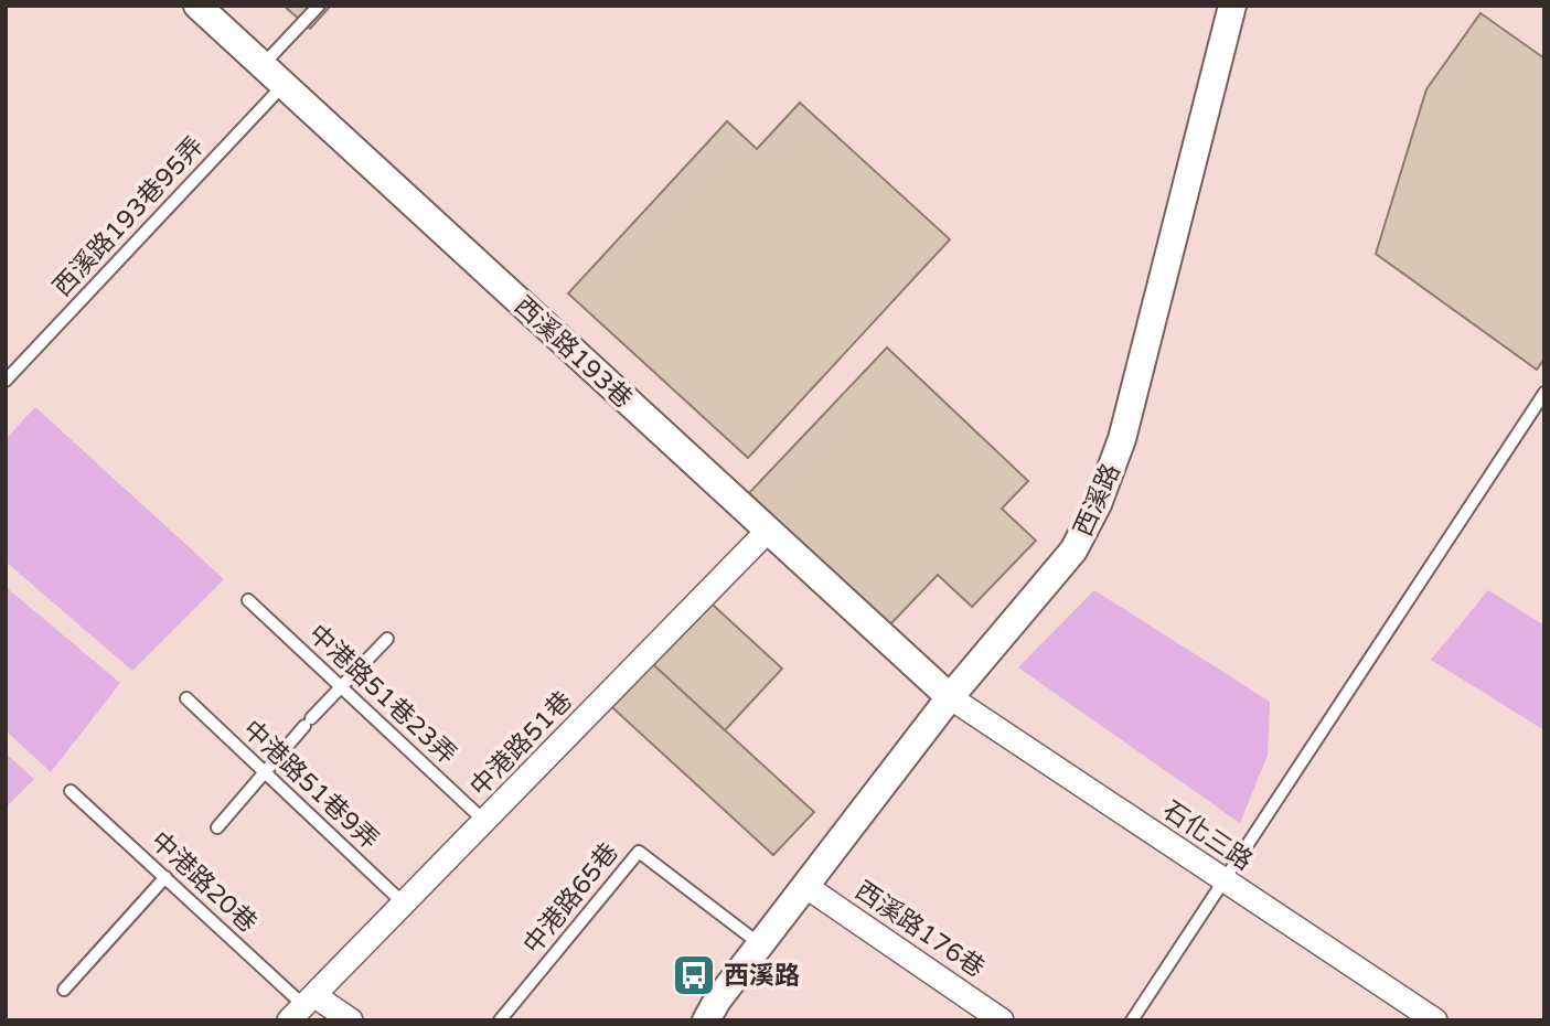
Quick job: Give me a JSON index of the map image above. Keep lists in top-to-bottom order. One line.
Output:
{"streets":{"street":["西溪路193巷","西溪路","中港路51巷","石化三路","西溪路176巷"],"lane":["西溪路193巷95弄","中港路51巷23弄","中港路51巷9弄","中港路20巷","中港路65巷"]},"crossings":[["西溪路193巷95弄","西溪路193巷"],["西溪路193巷","西溪路"],["西溪路193巷","中港路51巷"],["西溪路193巷","石化三路"],["西溪路","石化三路"],["西溪路","中港路65巷"],["西溪路","西溪路176巷"],["中港路51巷23弄","中港路51巷"],["中港路51巷","中港路51巷9弄"],["中港路51巷","中港路20巷"]],"places":{"bus stop":["西溪路"]}}
